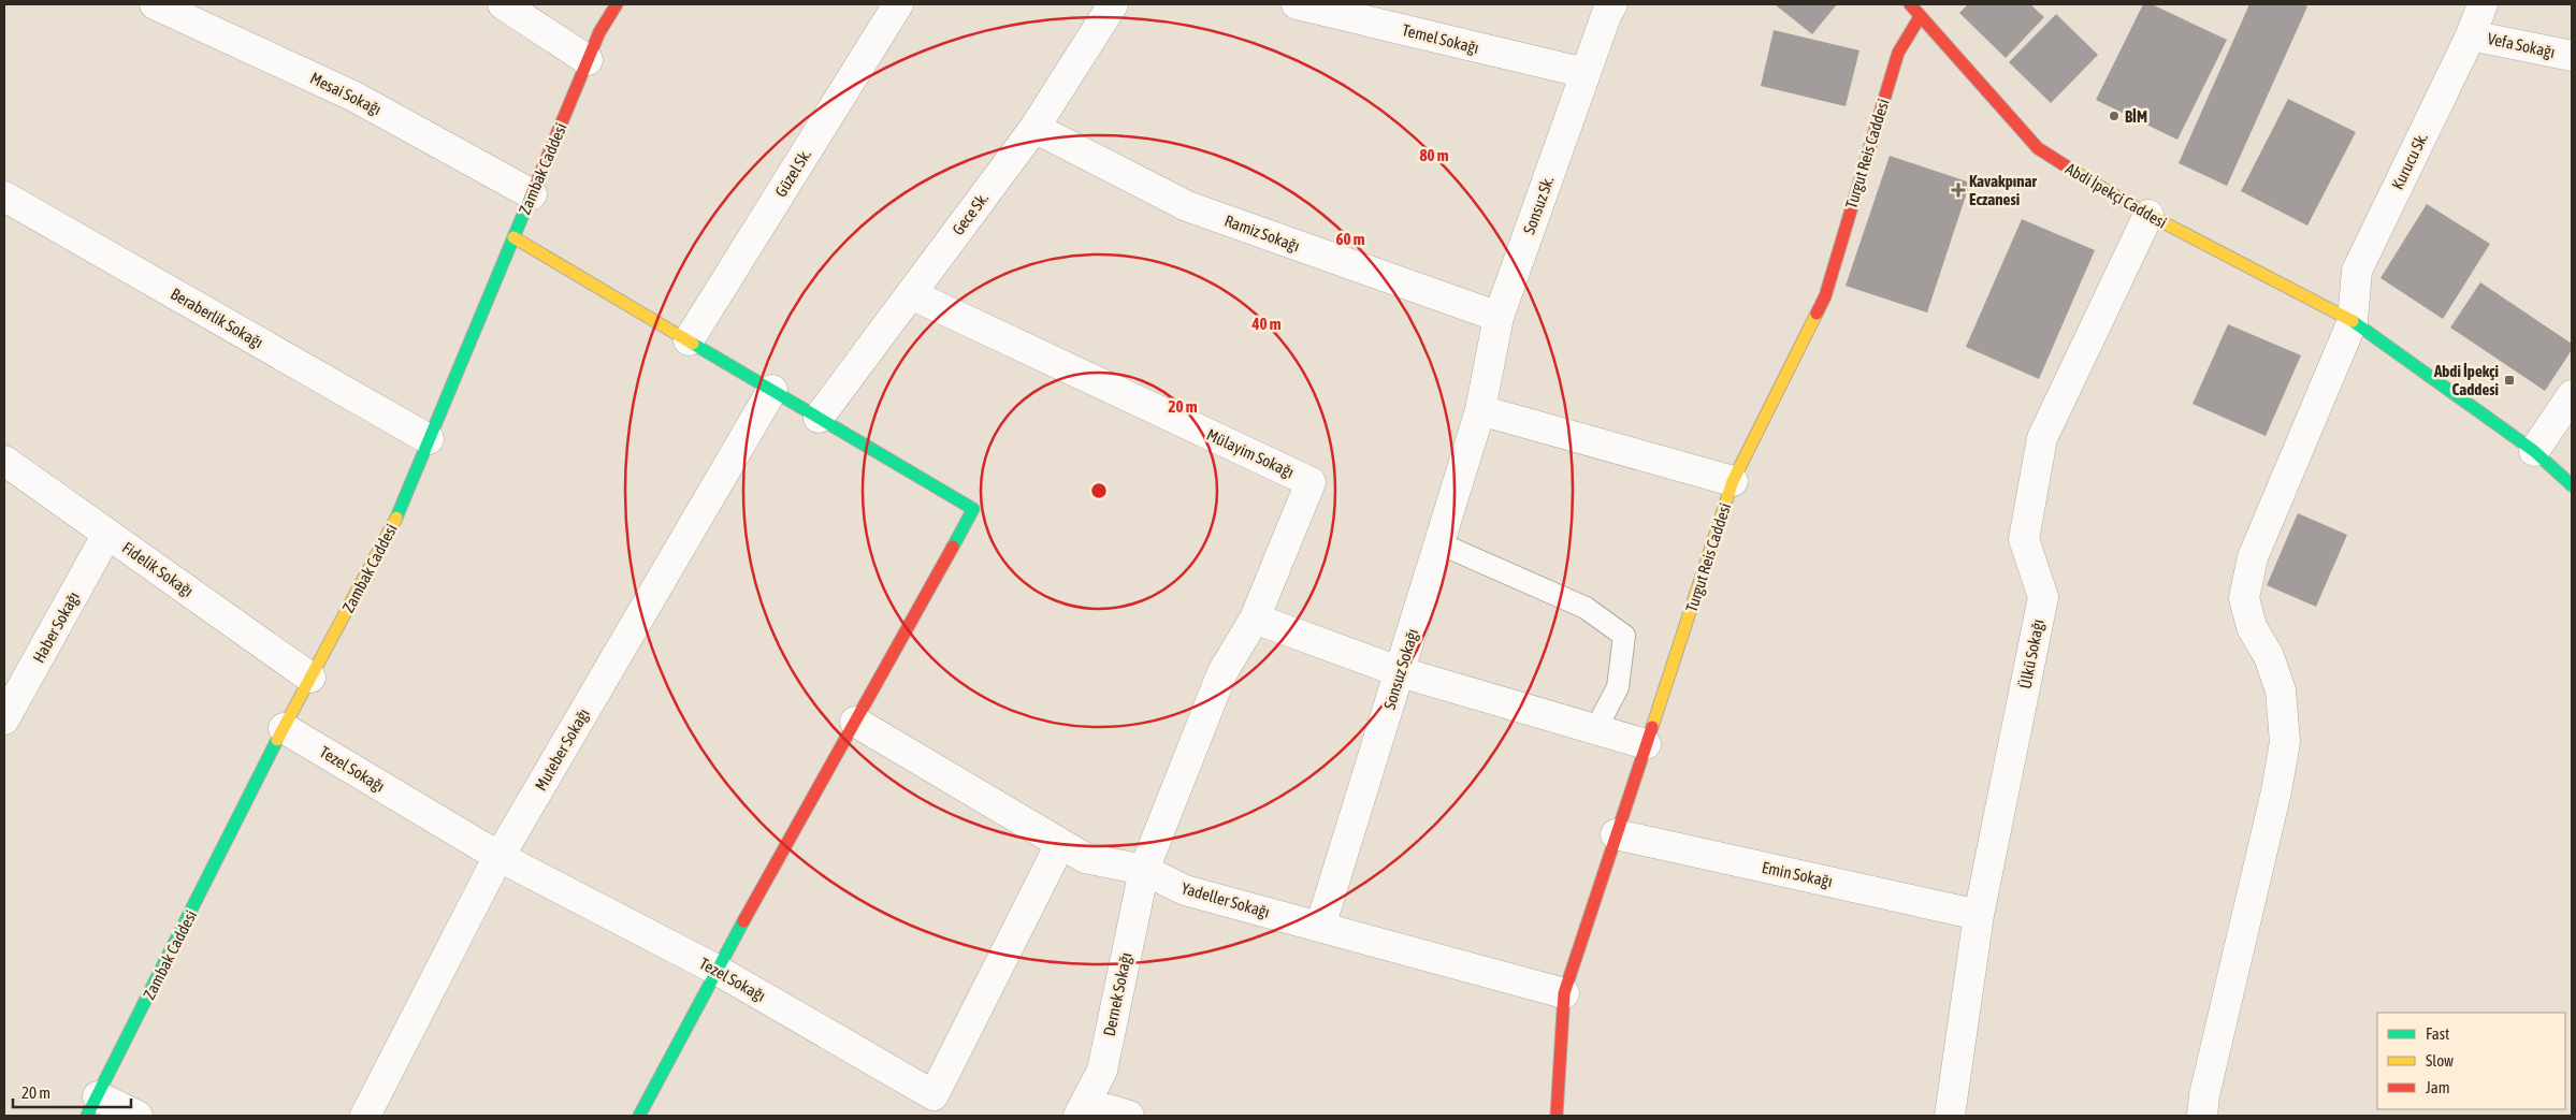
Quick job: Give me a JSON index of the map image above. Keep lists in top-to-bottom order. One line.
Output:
{"streets":{"street":["Temel Sokağı","Vefa Sokağı","Mesai Sokağı","Turgut Reis Caddesi","Kurucu Sk.","Zambak Caddesi","Güzel Sk.","Abdi İpekçi Caddesi","Sonsuz Sk.","Gece Sk.","Ramiz Sokağı","Beraberlik Sokağı","Mülayim Sokağı","Fidelik Sokağı","Haber Sokağı","Ülkü Sokağı","Sonsuz Sokağı","Muteber Sokağı","Tezel Sokağı","Emin Sokağı","Yadeller Sokağı","Dernek Sokağı"]},"crossings":[["Temel Sokağı","Sonsuz Sk."],["Vefa Sokağı","Kurucu Sk."],["Mesai Sokağı","Zambak Caddesi"],["Turgut Reis Caddesi","Abdi İpekçi Caddesi"],["Turgut Reis Caddesi","Emin Sokağı"],["Turgut Reis Caddesi","Yadeller Sokağı"],["Kurucu Sk.","Abdi İpekçi Caddesi"],["Zambak Caddesi","Beraberlik Sokağı"],["Zambak Caddesi","Fidelik Sokağı"],["Zambak Caddesi","Tezel Sokağı"],["Abdi İpekçi Caddesi","Ülkü Sokağı"],["Sonsuz Sk.","Ramiz Sokağı"],["Sonsuz Sk.","Sonsuz Sokağı"],["Gece Sk.","Ramiz Sokağı"],["Gece Sk.","Mülayim Sokağı"],["Mülayim Sokağı","Dernek Sokağı"],["Fidelik Sokağı","Haber Sokağı"],["Ülkü Sokağı","Emin Sokağı"],["Sonsuz Sokağı","Yadeller Sokağı"],["Muteber Sokağı","Tezel Sokağı"],["Tezel Sokağı","Yadeller Sokağı"],["Yadeller Sokağı","Dernek Sokağı"]],"places":{"other":["BİM"],"health":["Kavakpınar Eczanesi"],"transit":["Abdi İpekçi Caddesi"]},"legend":["Fast","Slow","Jam"],"scale_bar":"20 m","rings":["80 m","60 m","40 m","20 m"]}
